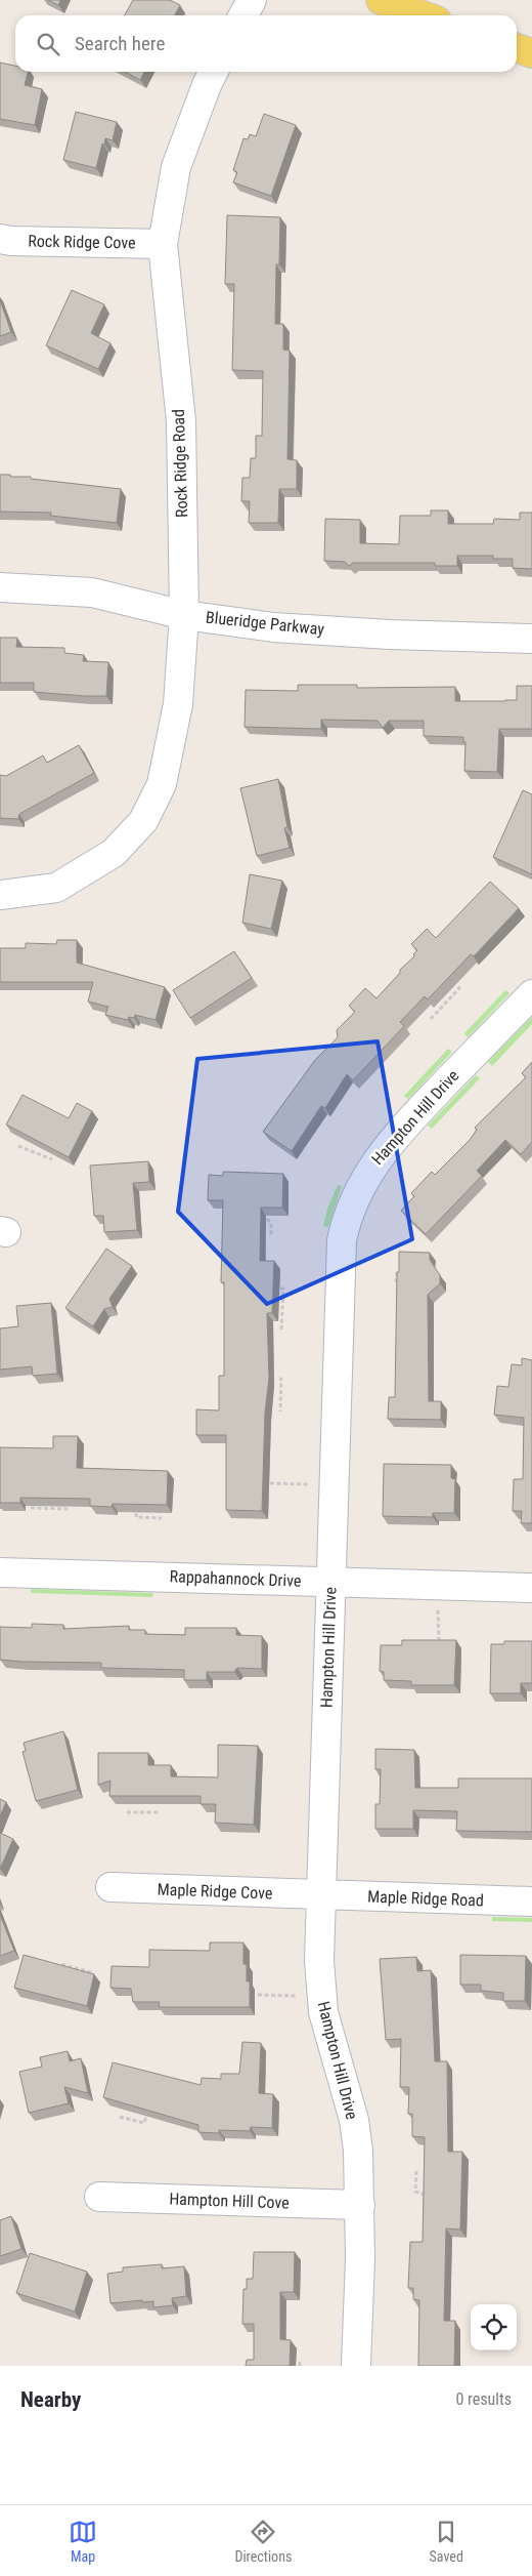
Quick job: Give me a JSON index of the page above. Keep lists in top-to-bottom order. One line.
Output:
{"streets":{"street":["Rock Ridge Cove","Rock Ridge Road","Blueridge Parkway","Hampton Hill Drive","Rappahannock Drive","Maple Ridge Cove","Maple Ridge Road","Hampton Hill Cove"]},"crossings":[["Rock Ridge Cove","Rock Ridge Road"],["Rock Ridge Road","Blueridge Parkway"],["Hampton Hill Drive","Rappahannock Drive"],["Hampton Hill Drive","Maple Ridge Cove"],["Hampton Hill Drive","Maple Ridge Road"],["Hampton Hill Drive","Hampton Hill Cove"],["Maple Ridge Cove","Maple Ridge Road"]],"page":{"search":"Search here","heading":["Nearby","0 results"],"nav":["Map","Directions","Saved"]}}
